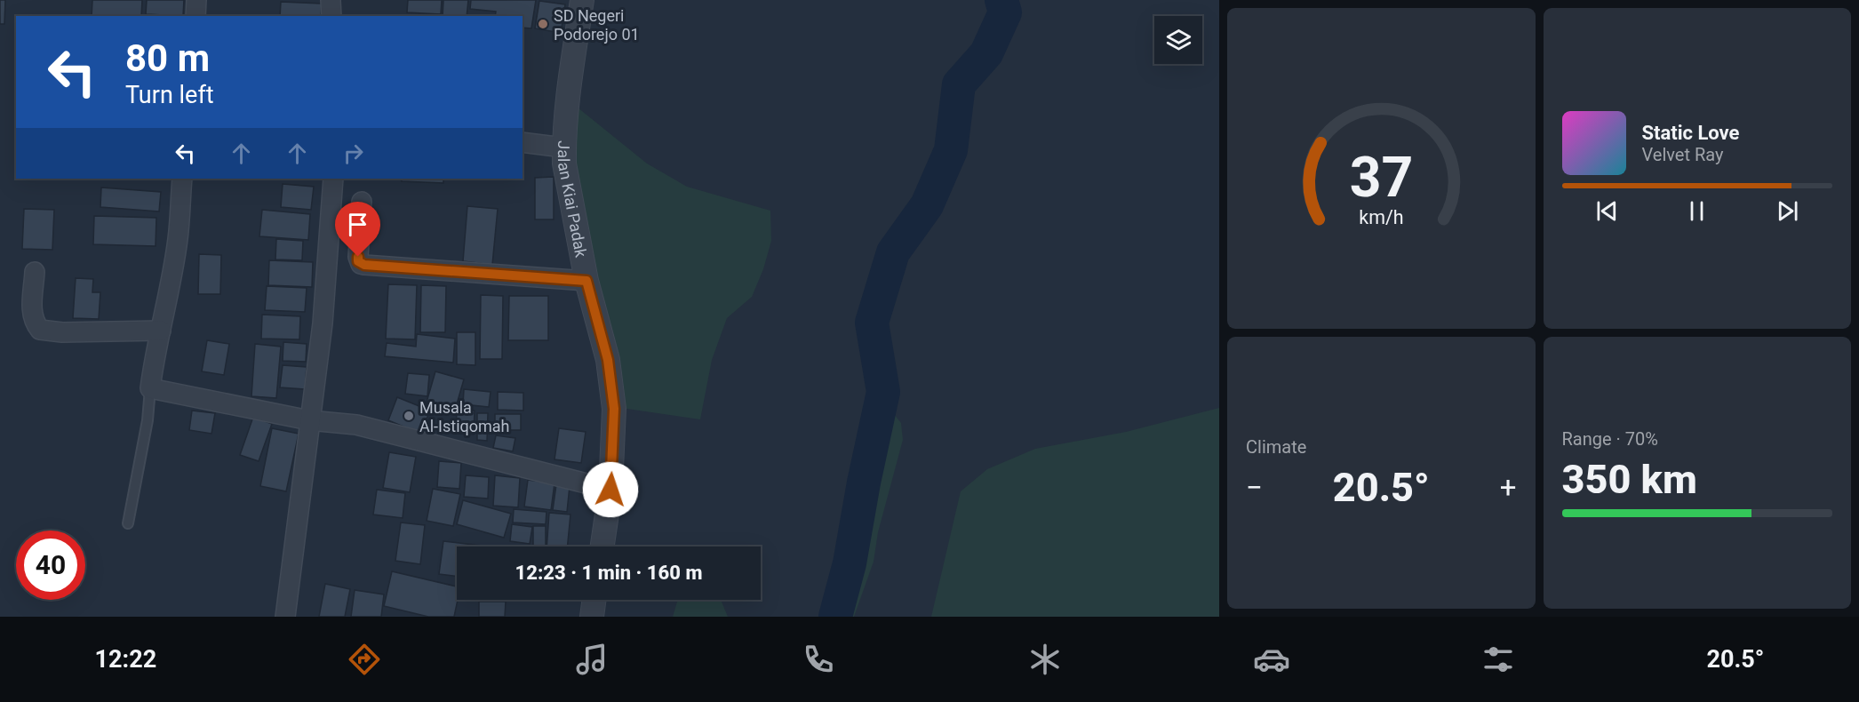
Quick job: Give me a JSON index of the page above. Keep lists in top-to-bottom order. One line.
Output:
{"streets":{"street":["Jalan Kiai Padak"]},"places":["SD Negeri Podorejo 01","Musala Al-Istiqomah"],"page":{"turn":["80 m","Turn left"],"song":["Static Love","Velvet Ray"],"tile":["Climate",["Range · 70%","350 km"]],"heat":["−","20.5°","+"],"limit":"40","trip":"12:23 · 1 min · 160 m","tabs":["12:22","20.5°"],"gauge":["37","km/h"]}}
